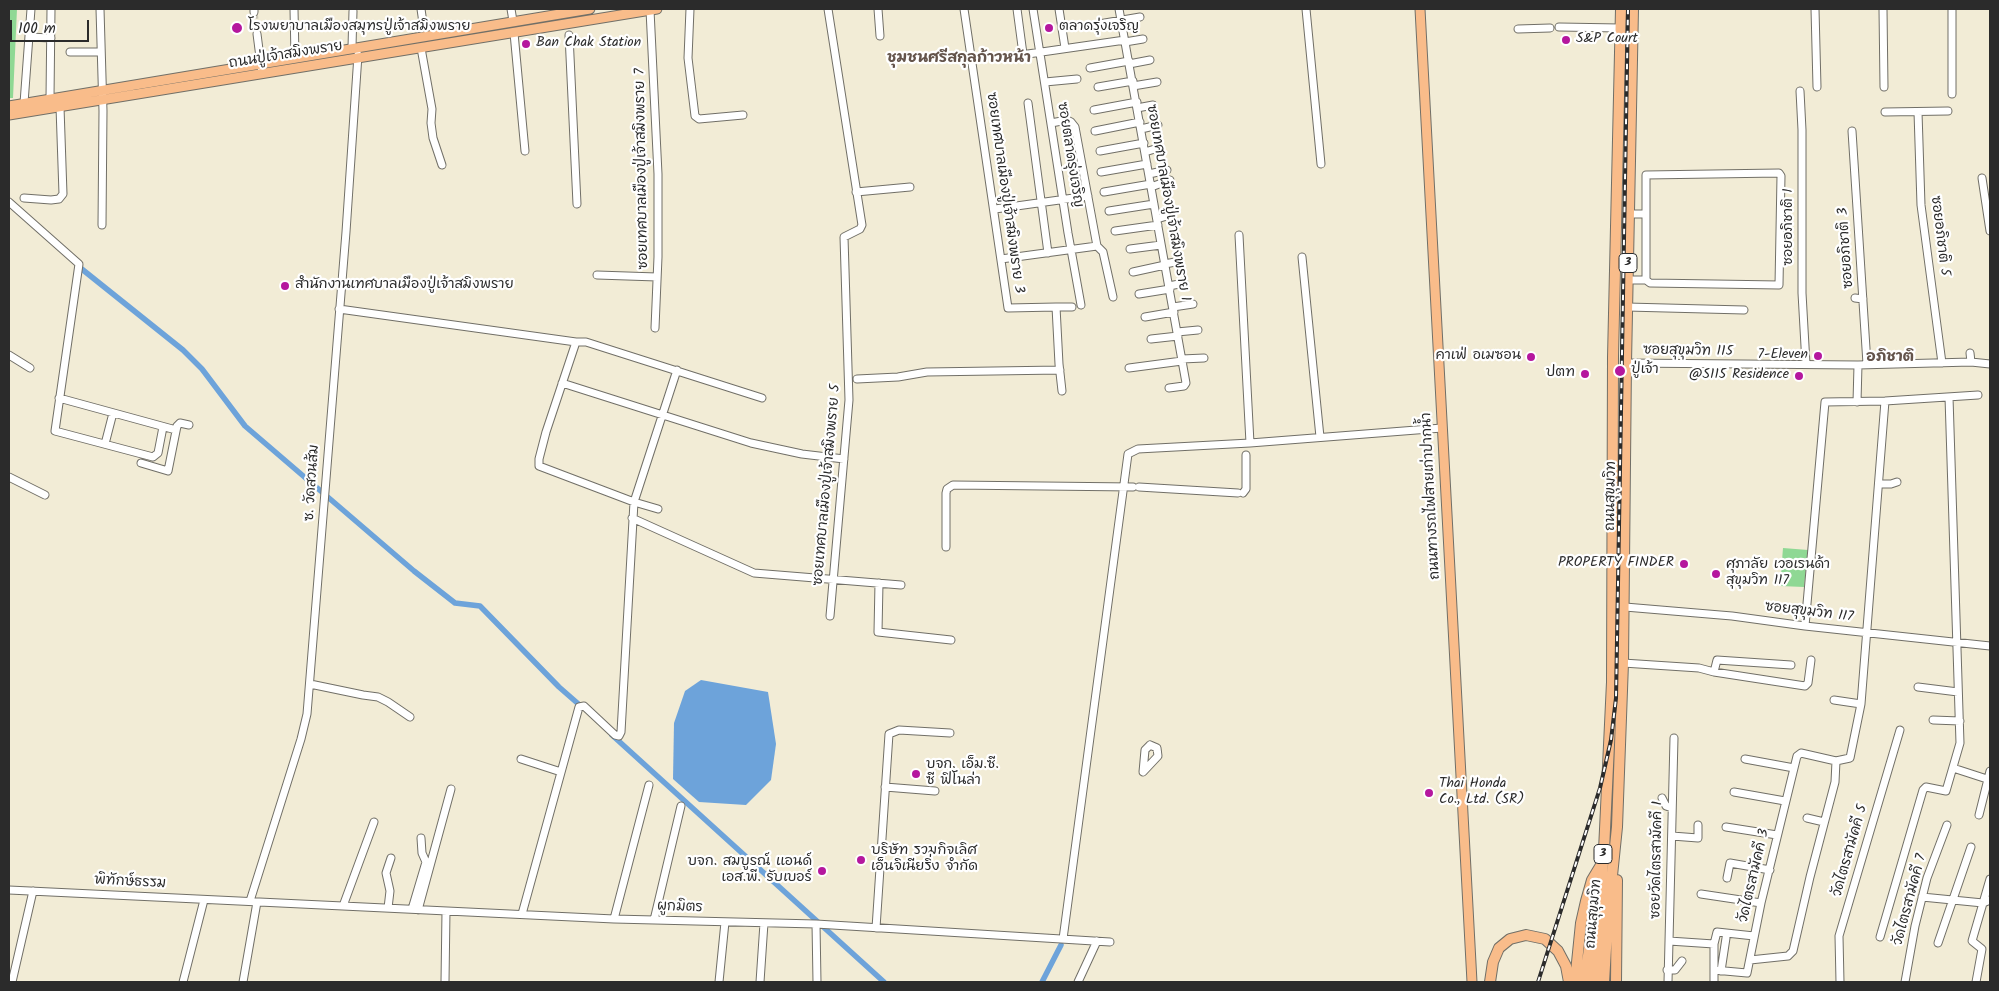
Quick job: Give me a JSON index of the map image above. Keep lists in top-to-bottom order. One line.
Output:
{"streets":{"highway":["3","ถนนสุขุมวิท"],"main road":["ถนนปู่เจ้าสมิงพราย","ถนนทางรถไฟสายเก่าปากน้ำ"],"street":["ซอยตลาดรุ่งเจริญ","ซอยเทศบาลเมืองปู่เจ้าสมิงพราย 7","ซอยเทศบาลเมืองปู่เจ้าสมิงพราย 3","ซอยเทศบาลเมืองปู่เจ้าสมิงพราย 1","ซอยอภิชาติ 1","ซอยอภิชาติ 5","ซอยอภิชาติ 3","ซอยสุขุมวิท 115","ซ. วัดสวนส้ม","ซอยเทศบาลเมืองปู่เจ้าสมิงพราย 5","ซอยสุขุมวิท 117","วัดไตรสามัคคี 5","ซอยวัดไตรสามัคคี 1","วัดไตรสามัคคี 3","พิทักษ์ธรรม","วัดไตรสามัคคี 7","ผูกมิตร"]},"crossings":[["ถนนปู่เจ้าสมิงพราย","ซอยเทศบาลเมืองปู่เจ้าสมิงพราย 7"],["ถนนปู่เจ้าสมิงพราย","ซ. วัดสวนส้ม"],["ซอยอภิชาติ 1","ซอยสุขุมวิท 115"],["ซอยอภิชาติ 5","ซอยสุขุมวิท 115"],["ซอยอภิชาติ 3","ซอยสุขุมวิท 115"],["ซอยสุขุมวิท 115","ถนนสุขุมวิท"],["ซ. วัดสวนส้ม","พิทักษ์ธรรม"],["ซ. วัดสวนส้ม","ผูกมิตร"],["ถนนสุขุมวิท","ซอยสุขุมวิท 117"],["พิทักษ์ธรรม","ผูกมิตร"]],"districts":["ชุมชนศรีสกุลก้าวหน้า","อภิชาติ"],"places":["โรงพยาบาลเมืองสมุทรปู่เจ้าสมิงพราย","ตลาดรุ่งเจริญ","S&P Court","Ban Chak Station","สำนักงานเทศบาลเมืองปู่เจ้าสมิงพราย","7-Eleven","คาเฟ่ อเมซอน","ปู่เจ้า","ปตท","@S115 Residence","PROPERTY FINDER","ศุภาลัย เวอเรนด้า สุขุมวิท 117","บจก. เอ็ม.ซี. ซี ฟิโนล่า","Thai Honda Co., Ltd. (SR)","บริษัท รวมกิจเลิศ เอ็นจิเนียริ่ง จำกัด","บจก. สมบูรณ์ แอนด์ เอส.พี. รับเบอร์"],"scale_bar":"100 m"}
